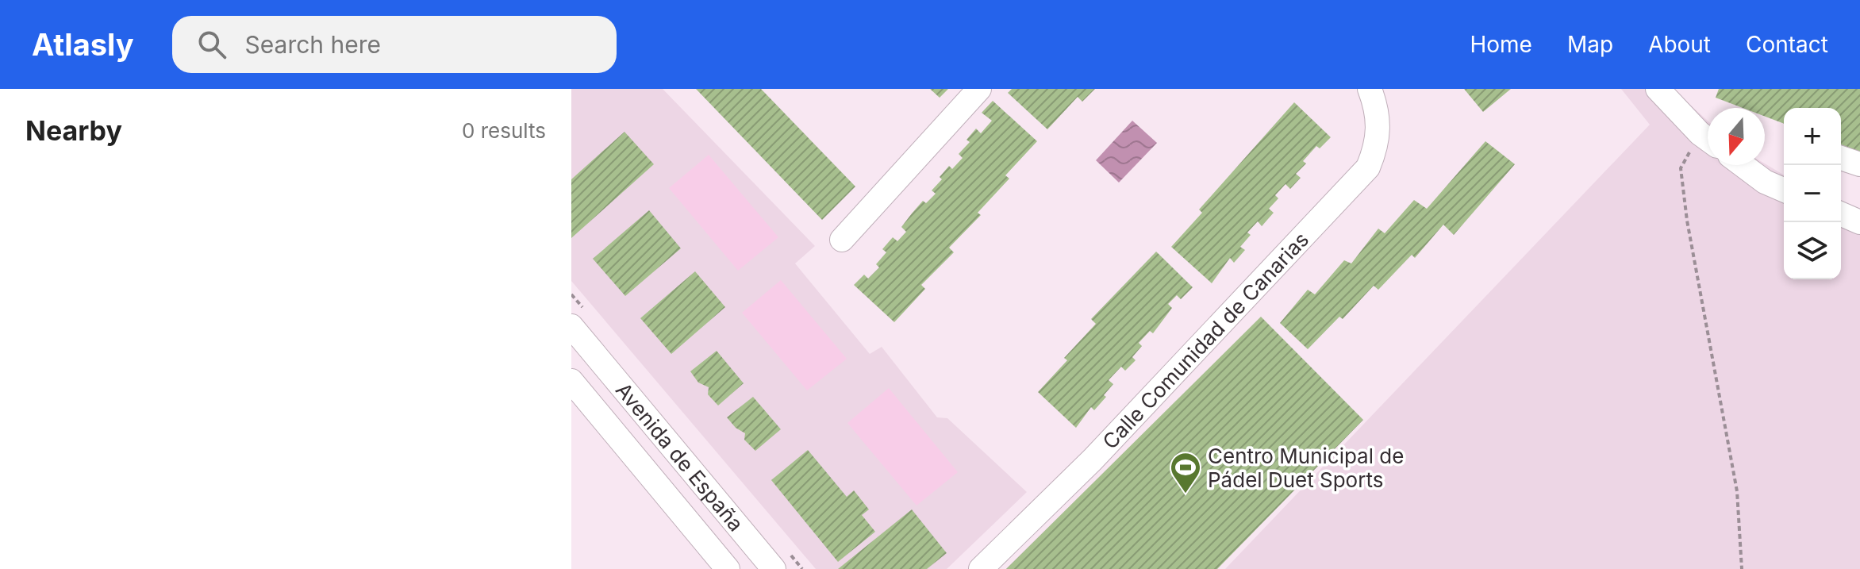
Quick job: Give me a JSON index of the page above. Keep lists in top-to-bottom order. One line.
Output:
{"streets":{"street":["Calle Comunidad de Canarias","Avenida de España"]},"places":{"sports":["Centro Municipal de Pádel Duet Sports"]},"north":"bottom","page":{"header":"Atlasly","search":"Search here","nav":["Home","Map","About","Contact"],"heading":["Nearby","0 results"],"map_buttons":["+","−"]}}
